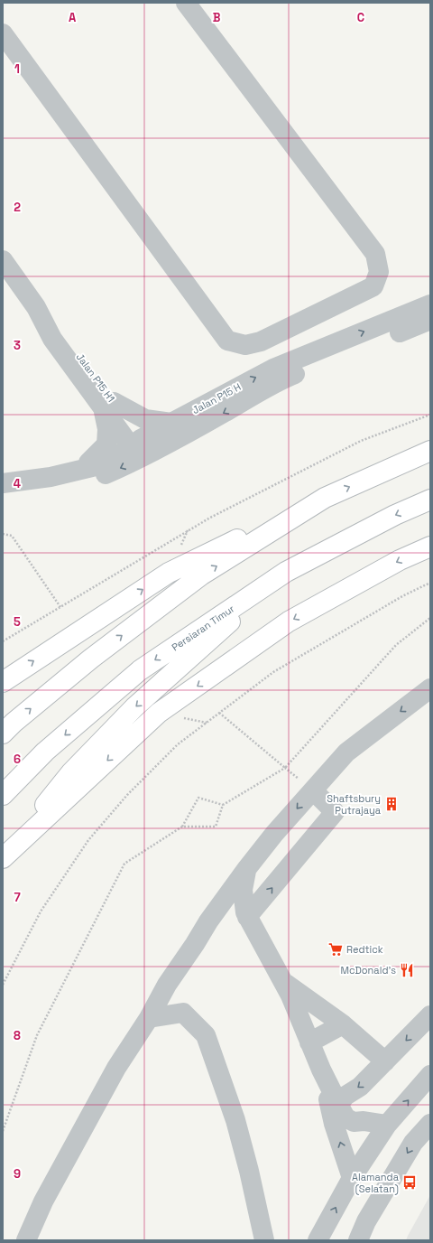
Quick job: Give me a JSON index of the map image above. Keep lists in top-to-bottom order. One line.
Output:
{"streets":{"main road":["Persiaran Timur"],"street":["Jalan P15 H1","Jalan P15 H"]},"crossings":[["Jalan P15 H1","Jalan P15 H"]],"places":{"building":["Shaftsbury Putrajaya"],"supermarket":["Redtick"],"restaurant":["McDonald's"],"bus stop":["Alamanda (Selatan)"]},"grid":{"columns":["A","B","C"],"rows":["1","2","3","4","5","6","7","8","9"]}}
